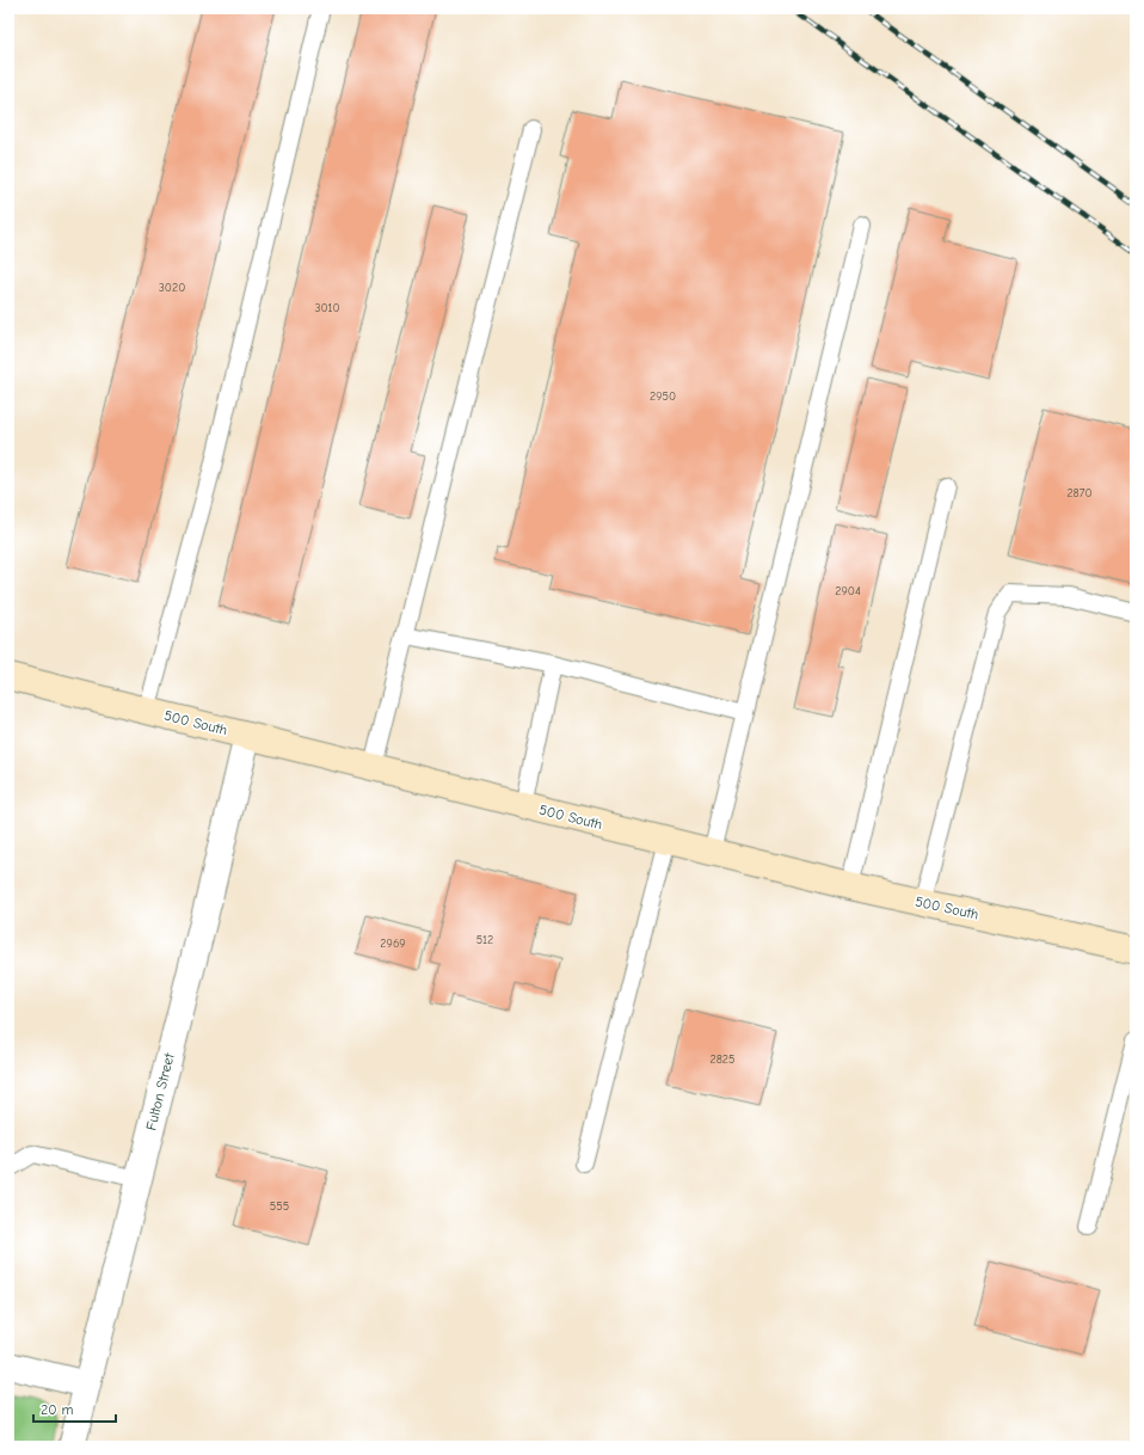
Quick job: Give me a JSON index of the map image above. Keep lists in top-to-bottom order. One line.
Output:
{"streets":{"street":["500 South","Fulton Street"]},"crossings":[["500 South","Fulton Street"]],"house_numbers":["3020","3010","2950","2870","2904","512","2969","2825","555"],"scale_bar":"20 m"}
